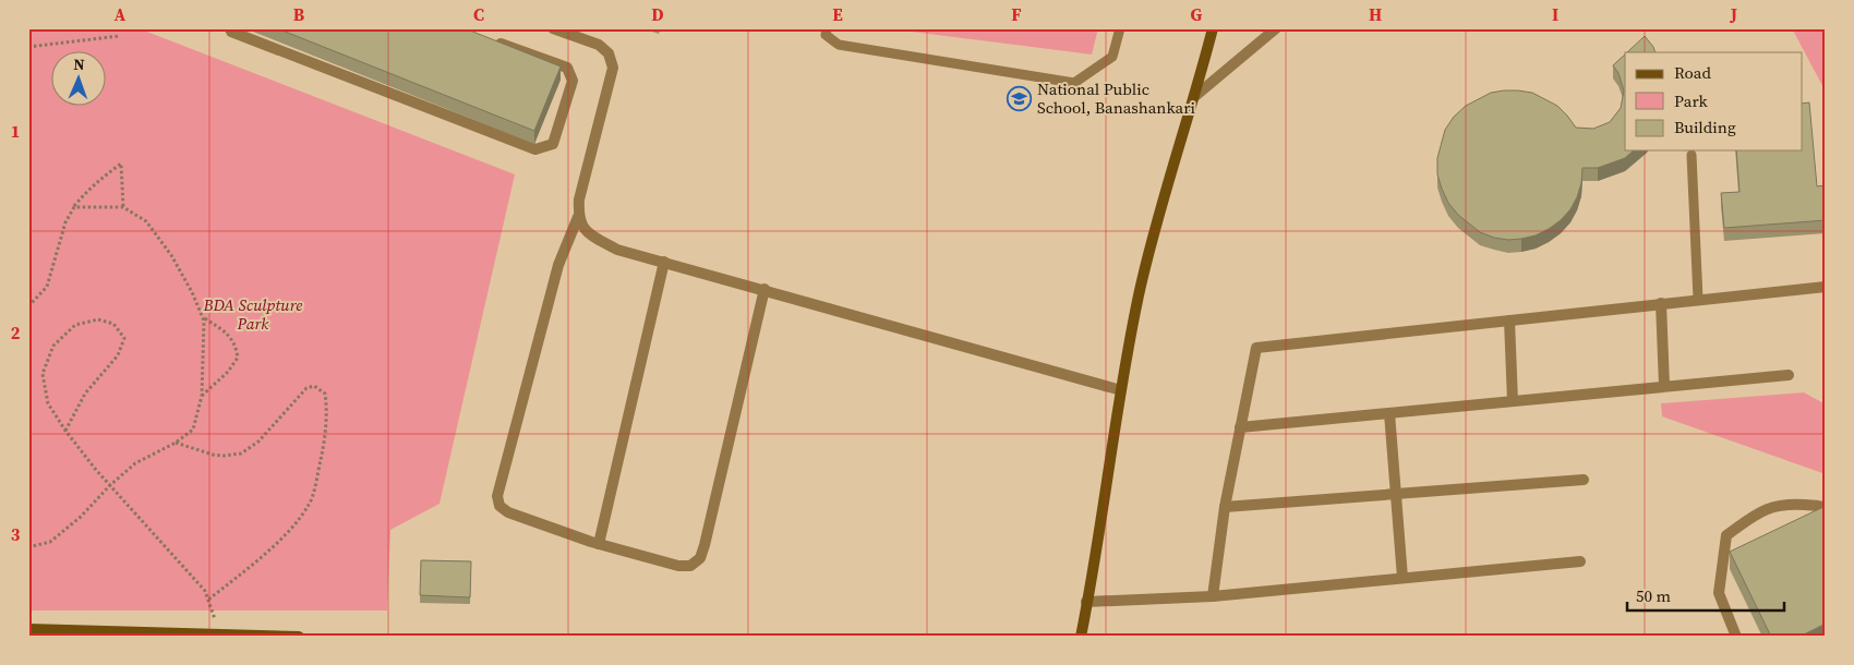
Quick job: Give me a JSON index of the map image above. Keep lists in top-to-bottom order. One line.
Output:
{"parks":["BDA Sculpture Park"],"places":{"school or university":["National Public School, Banashankari"]},"legend":["Road","Park","Building"],"scale_bar":"50 m","north":"top","grid":{"columns":["A","B","C","D","E","F","G","H","I","J"],"rows":["1","2","3"]}}
